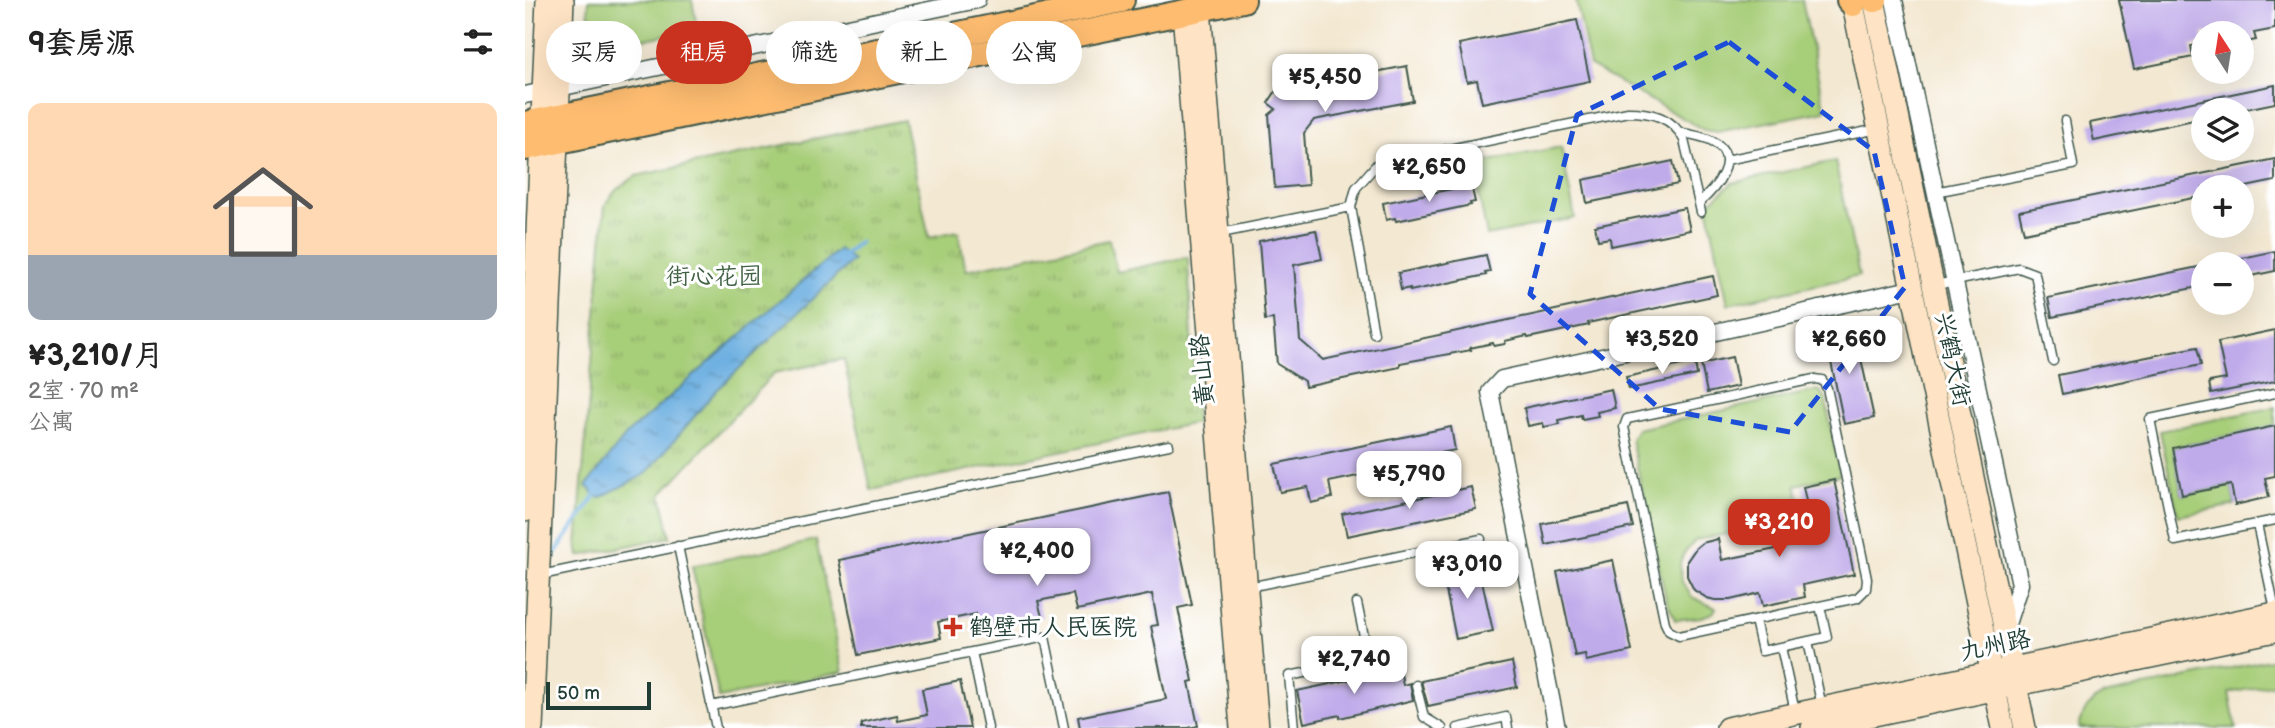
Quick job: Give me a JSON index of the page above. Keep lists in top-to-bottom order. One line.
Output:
{"streets":{"street":["兴鹤大街","黄山路","九州路"]},"crossings":[["兴鹤大街","九州路"]],"parks":["街心花园"],"places":{"health":["鹤壁市人民医院"]},"scale_bar":"50 m","north":"top","page":{"heading":"9套房源","map_buttons":["+","−"],"chip":["买房","租房","筛选","新上","公寓"],"price":["¥5,450","¥2,650","¥3,520","¥2,660","¥5,790","¥3,210","¥2,400","¥3,010","¥2,740"],"list":[{"name":"¥3,210/月","note":"2室 · 70 m² · 公寓"}],"scale":"50 m"}}
